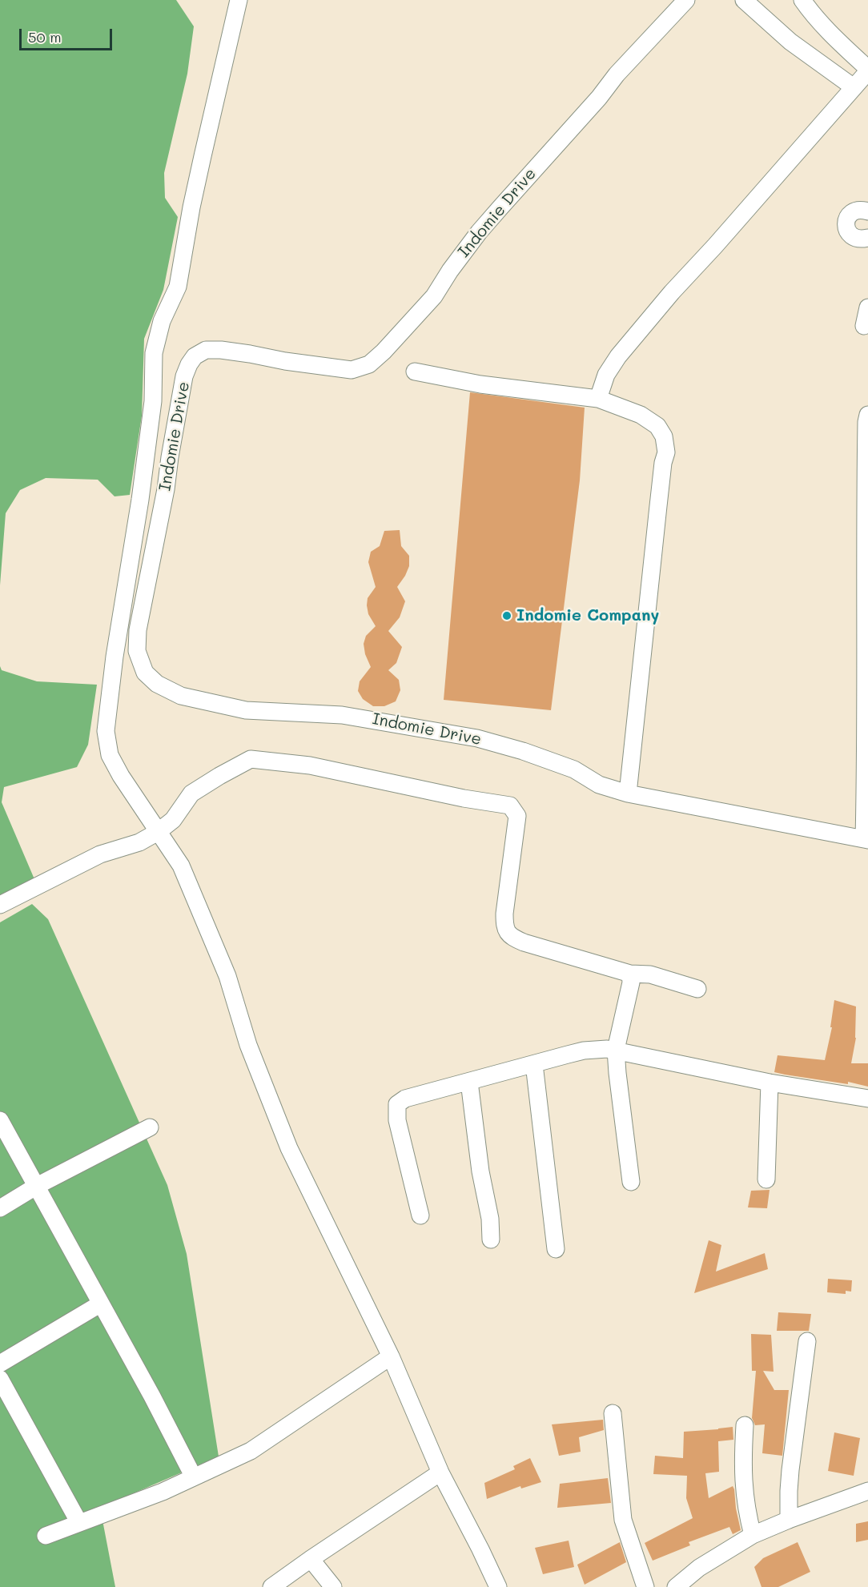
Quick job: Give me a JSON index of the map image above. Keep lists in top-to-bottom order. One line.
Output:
{"streets":{"street":["Indomie Drive"]},"places":["Indomie Company"],"scale_bar":"50 m"}
